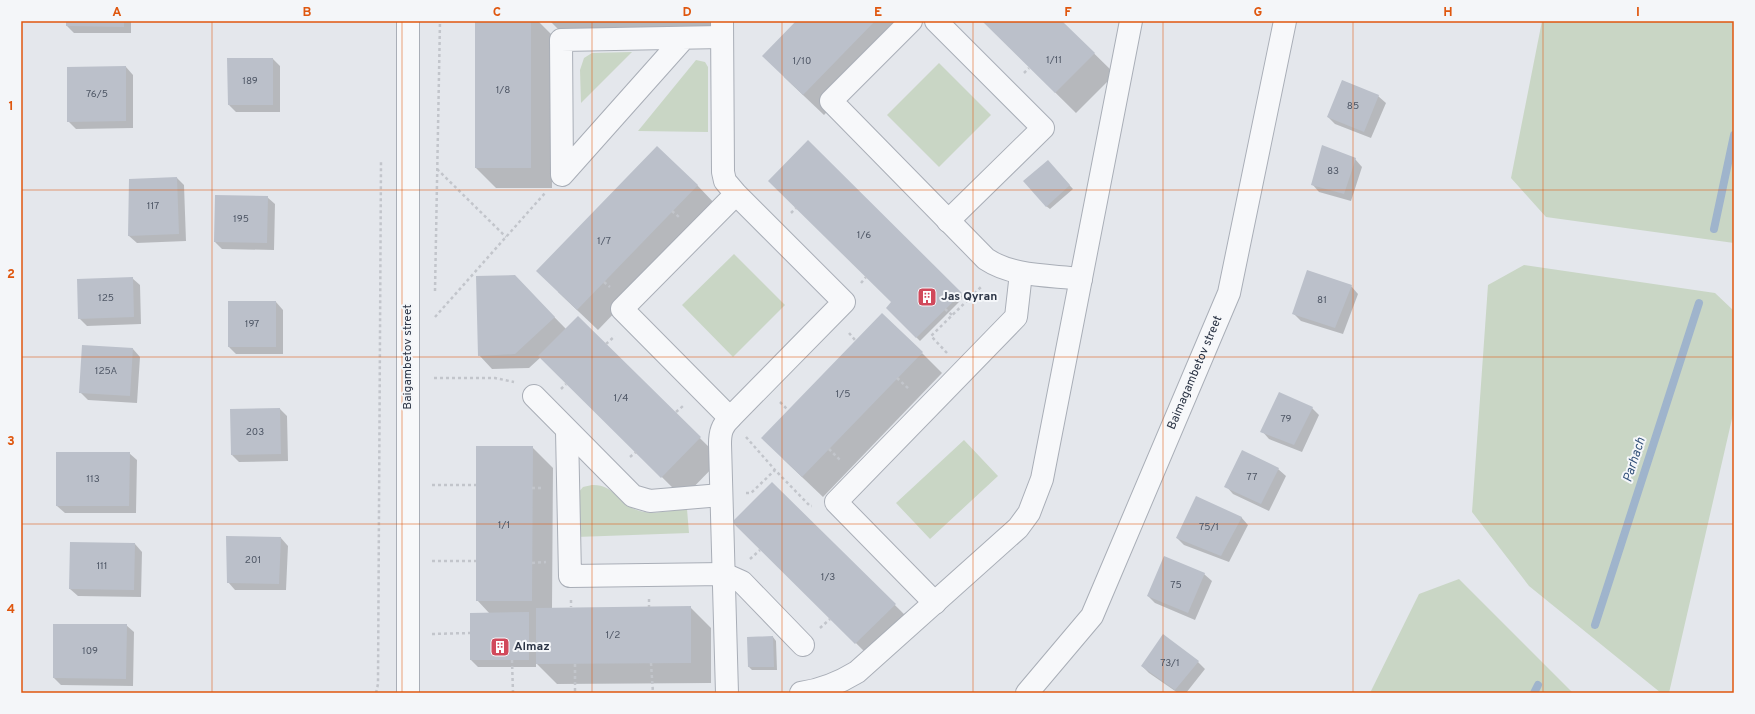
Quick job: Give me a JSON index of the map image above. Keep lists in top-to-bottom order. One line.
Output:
{"streets":{"street":["Baigambetov street","Baimagambetov street"]},"water":["Parhach"],"places":{"building":["Jas Qyran","Almaz"]},"house_numbers":["1/11","1/10","189","1/8","76/5","85","83","117","195","1/6","1/7","125","81","197","125А","1/5","1/4","79","203","77","113","1/1","75/1","201","111","1/3","75","1/2","109","73/1"],"grid":{"columns":["A","B","C","D","E","F","G","H","I"],"rows":["1","2","3","4"]}}
